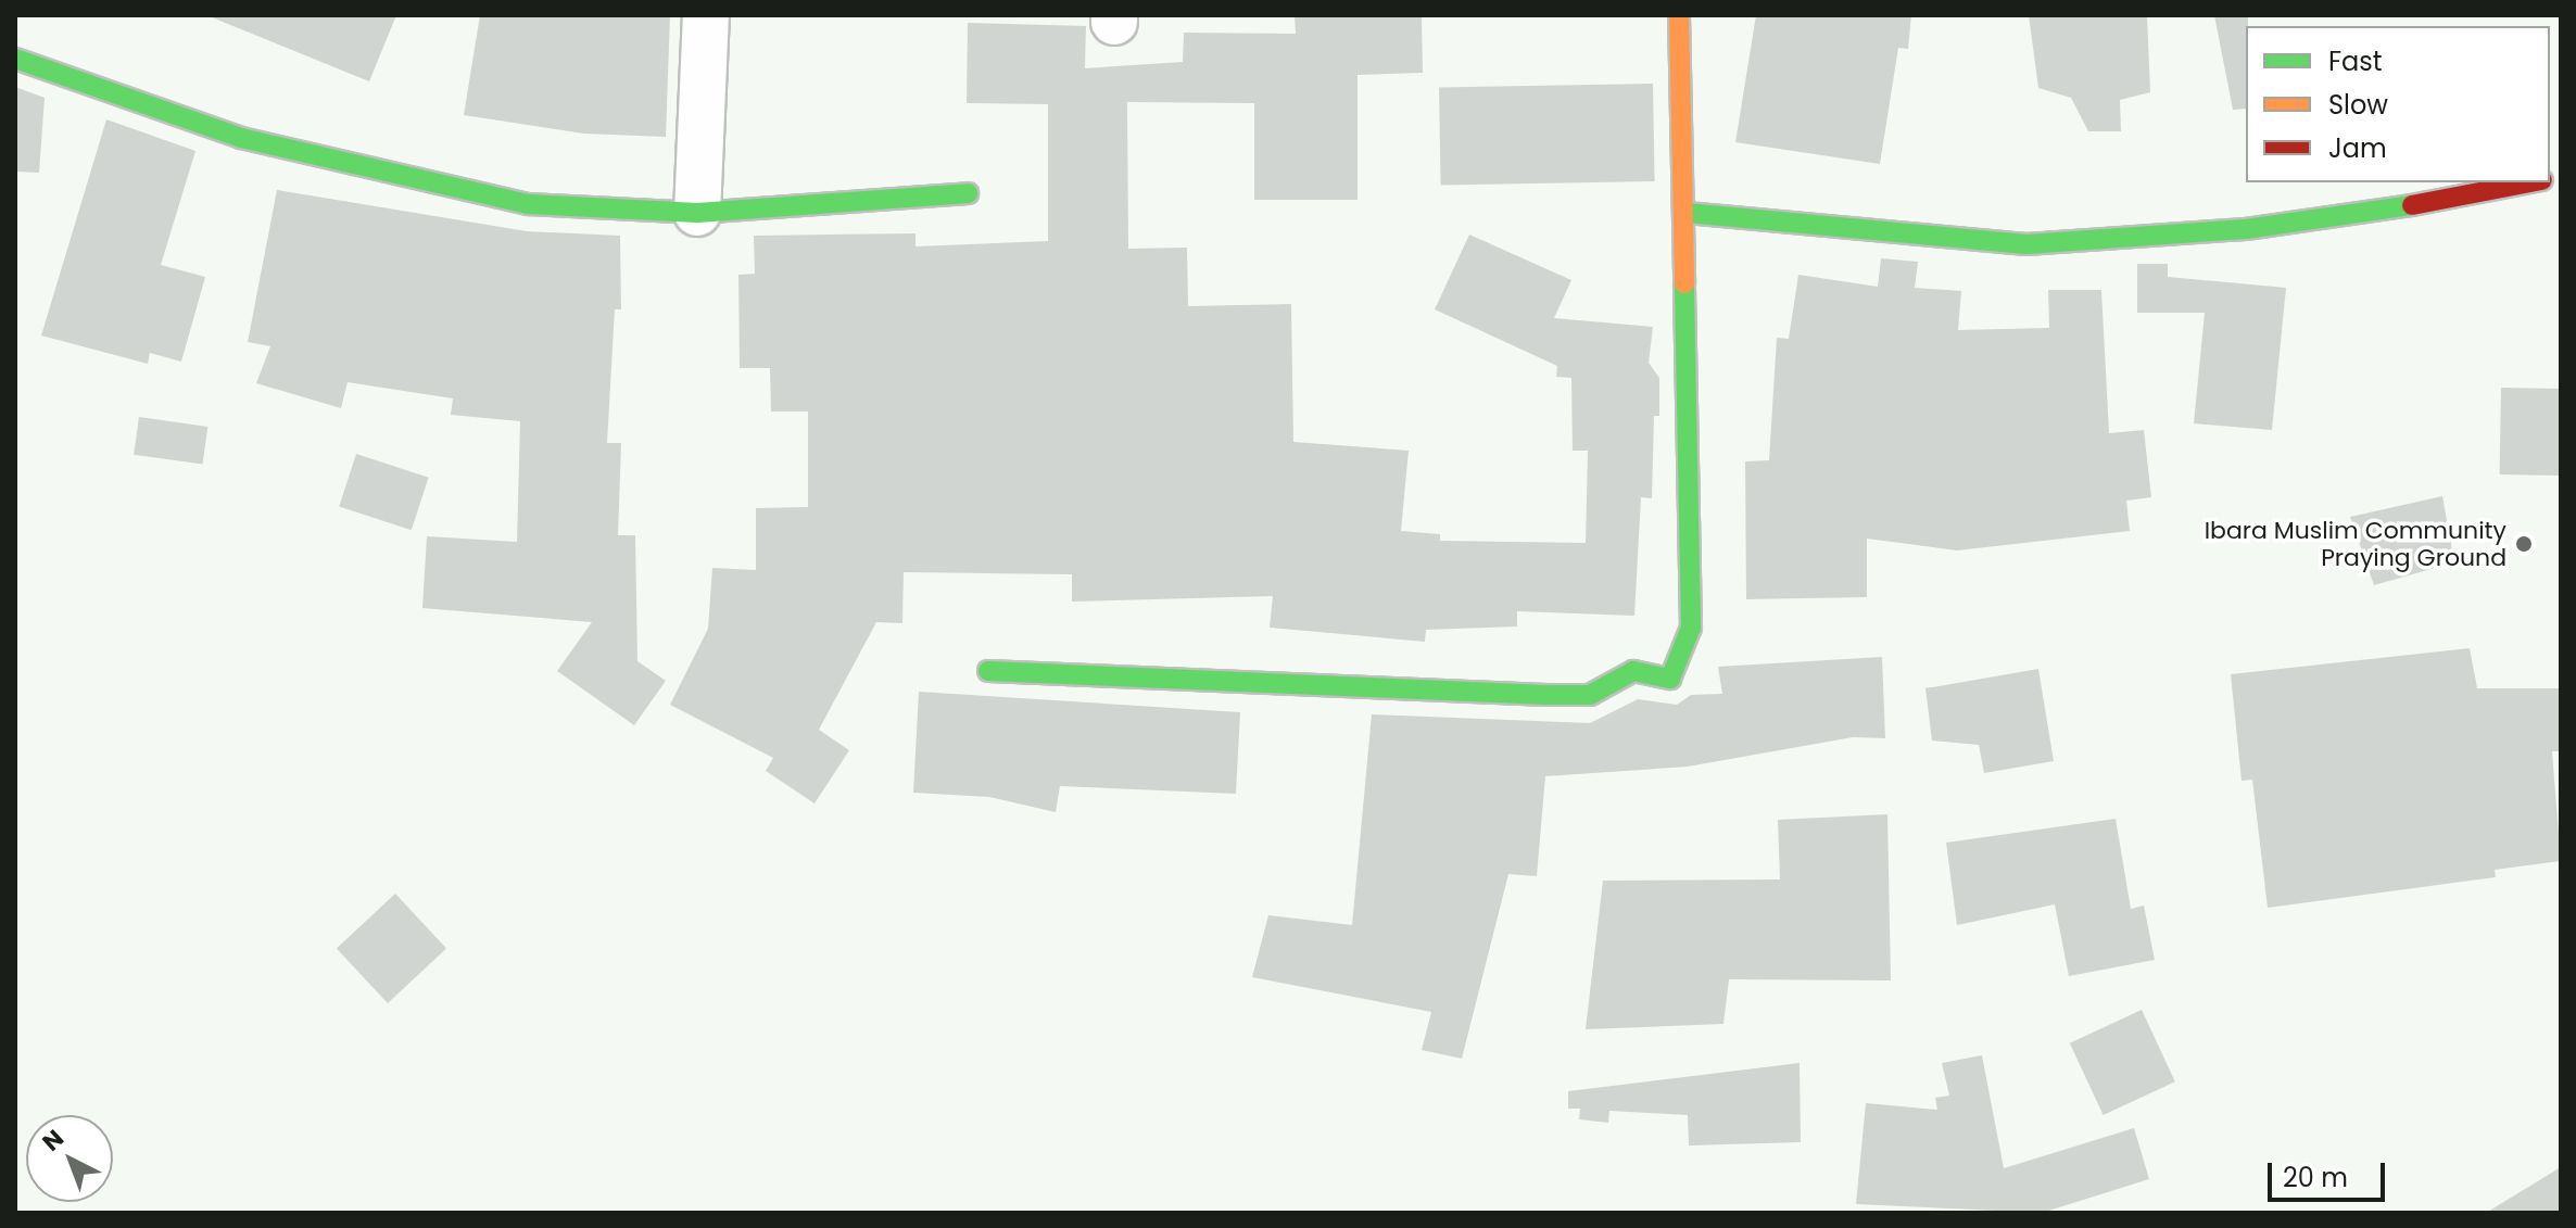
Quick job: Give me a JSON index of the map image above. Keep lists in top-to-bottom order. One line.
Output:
{"places":["Ibara Muslim Community Praying Ground"],"legend":["Fast","Slow","Jam"],"scale_bar":"20 m","north":"top left"}
